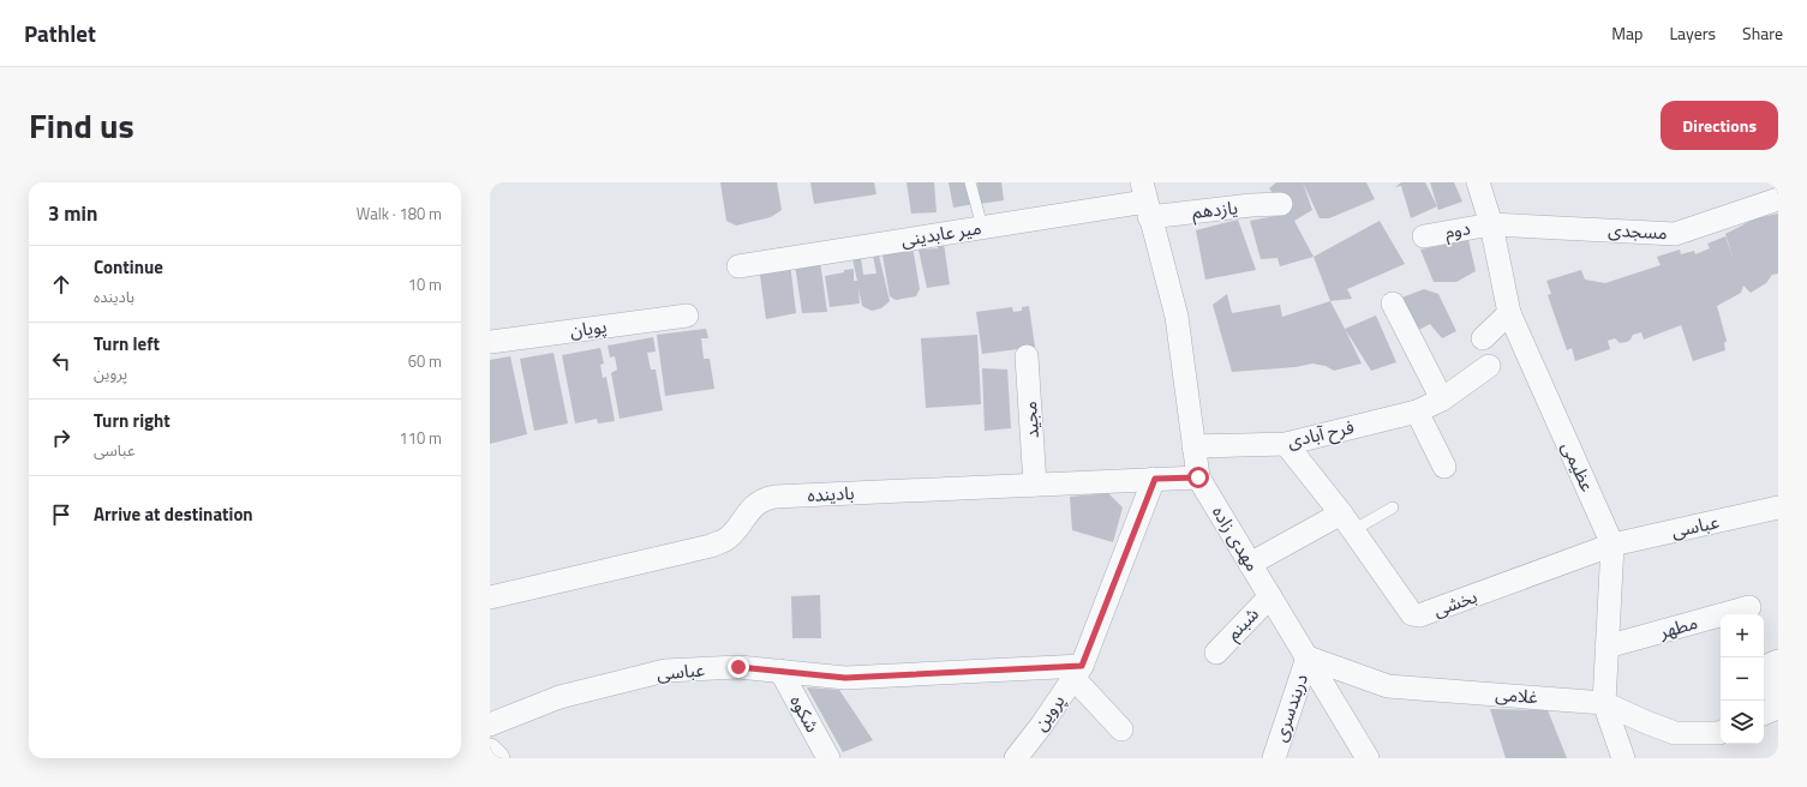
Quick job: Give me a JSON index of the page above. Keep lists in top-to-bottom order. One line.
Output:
{"streets":{"street":["یازدهم","دوم","مسجدی","میر عابدینی","پویان","مجید","فرح آبادی","عظیمی","بادینده","عباسی","مهدی زاده","بخشی","شبنم","مطهر","غلامی","دربندسری","پروین","شکوه"]},"crossings":[["یازدهم","میر عابدینی"],["یازدهم","مهدی زاده"],["دوم","مسجدی"],["دوم","عظیمی"],["مسجدی","عظیمی"],["میر عابدینی","مهدی زاده"],["مجید","بادینده"],["فرح آبادی","مهدی زاده"],["فرح آبادی","بخشی"],["عظیمی","عباسی"],["عظیمی","بخشی"],["عظیمی","مطهر"],["عظیمی","غلامی"],["بادینده","مهدی زاده"],["بادینده","پروین"],["عباسی","بخشی"],["عباسی","پروین"],["عباسی","شکوه"],["مهدی زاده","شبنم"],["مهدی زاده","غلامی"],["مهدی زاده","دربندسری"],["غلامی","دربندسری"]],"page":{"header":"Pathlet","nav":["Map","Layers","Share"],"title":"Find us","buttons":"Directions","heading":["3 min","Walk · 180 m"],"list":[["Continue","بادینده","10 m"],["Turn left","پروین","60 m"],["Turn right","عباسی","110 m"],"Arrive at destination"],"map_buttons":["+","−"]}}
